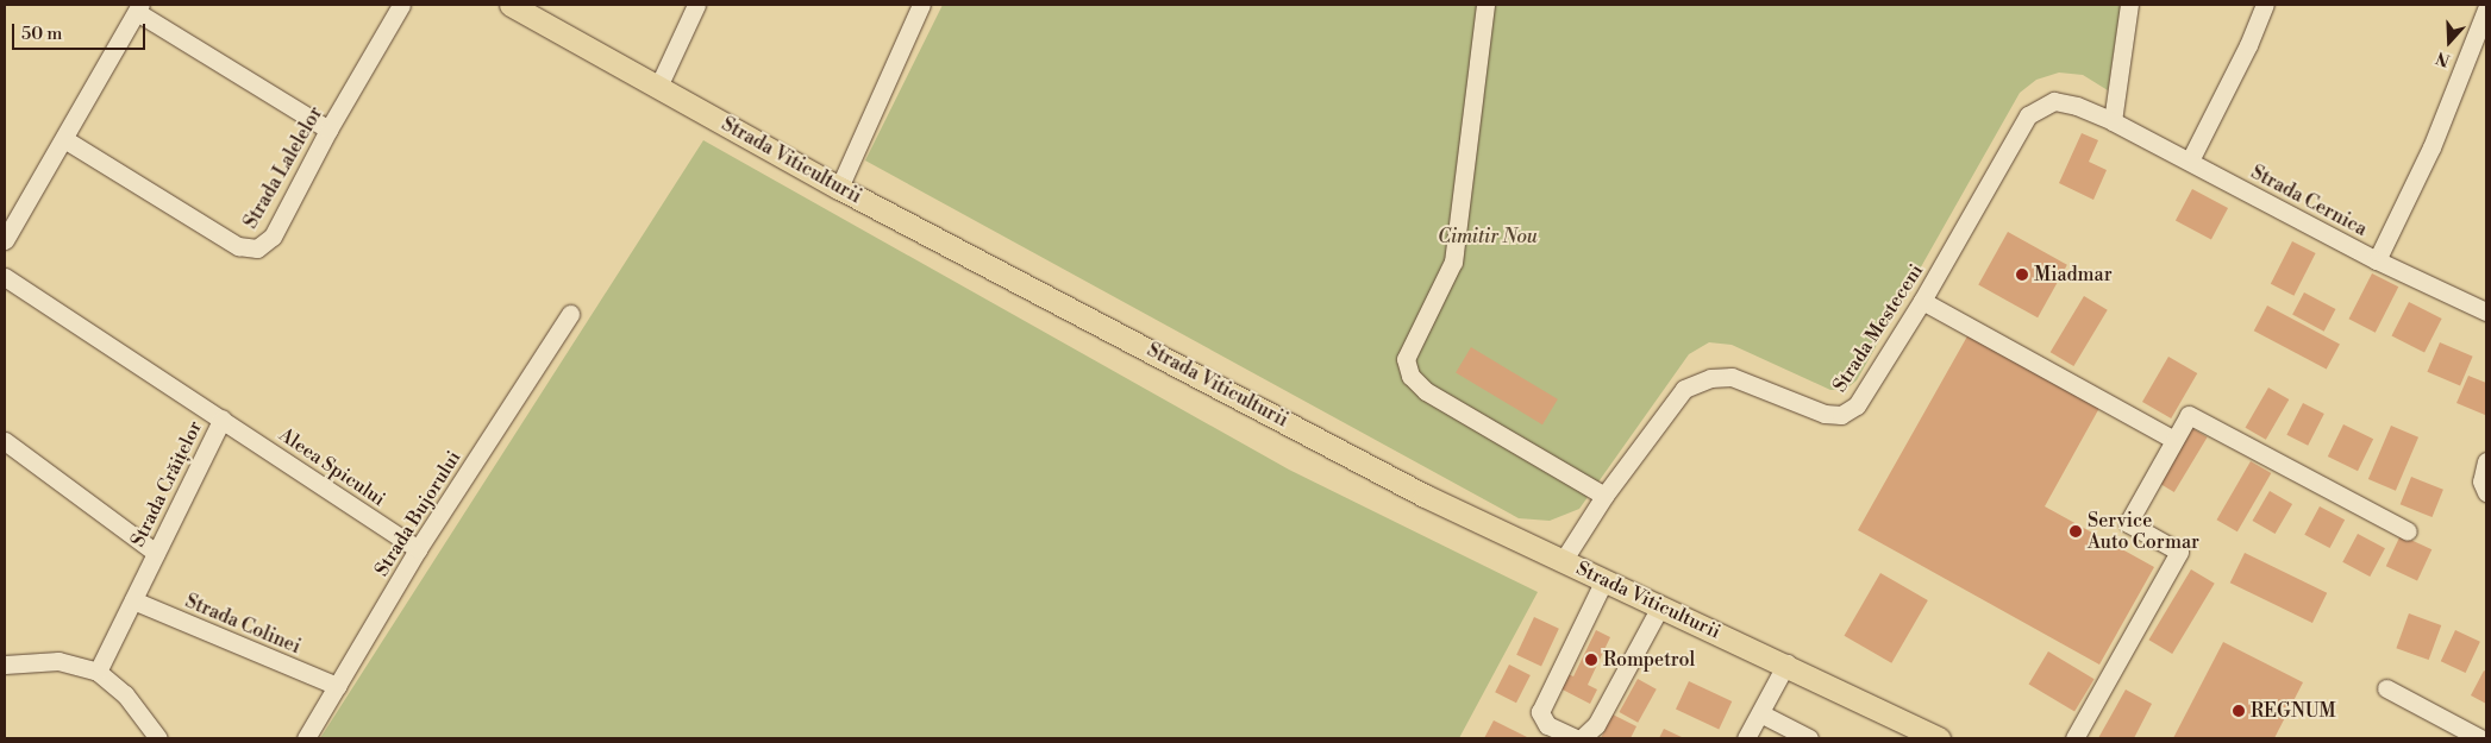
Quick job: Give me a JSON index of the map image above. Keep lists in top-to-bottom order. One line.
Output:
{"streets":{"main road":["Strada Viticulturii"],"street":["Strada Lalelelor","Strada Cernica","Strada Mesteceni","Aleea Spicului","Strada Crăițelor","Strada Bujorului","Strada Colinei"]},"crossings":[["Strada Viticulturii","Strada Mesteceni"],["Strada Cernica","Strada Mesteceni"],["Aleea Spicului","Strada Crăițelor"],["Aleea Spicului","Strada Bujorului"],["Strada Crăițelor","Strada Colinei"],["Strada Bujorului","Strada Colinei"]],"parks":["Cimitir Nou"],"places":["Miadmar","Service Auto Cormar","Rompetrol","REGNUM"],"scale_bar":"50 m","north":"bottom"}
